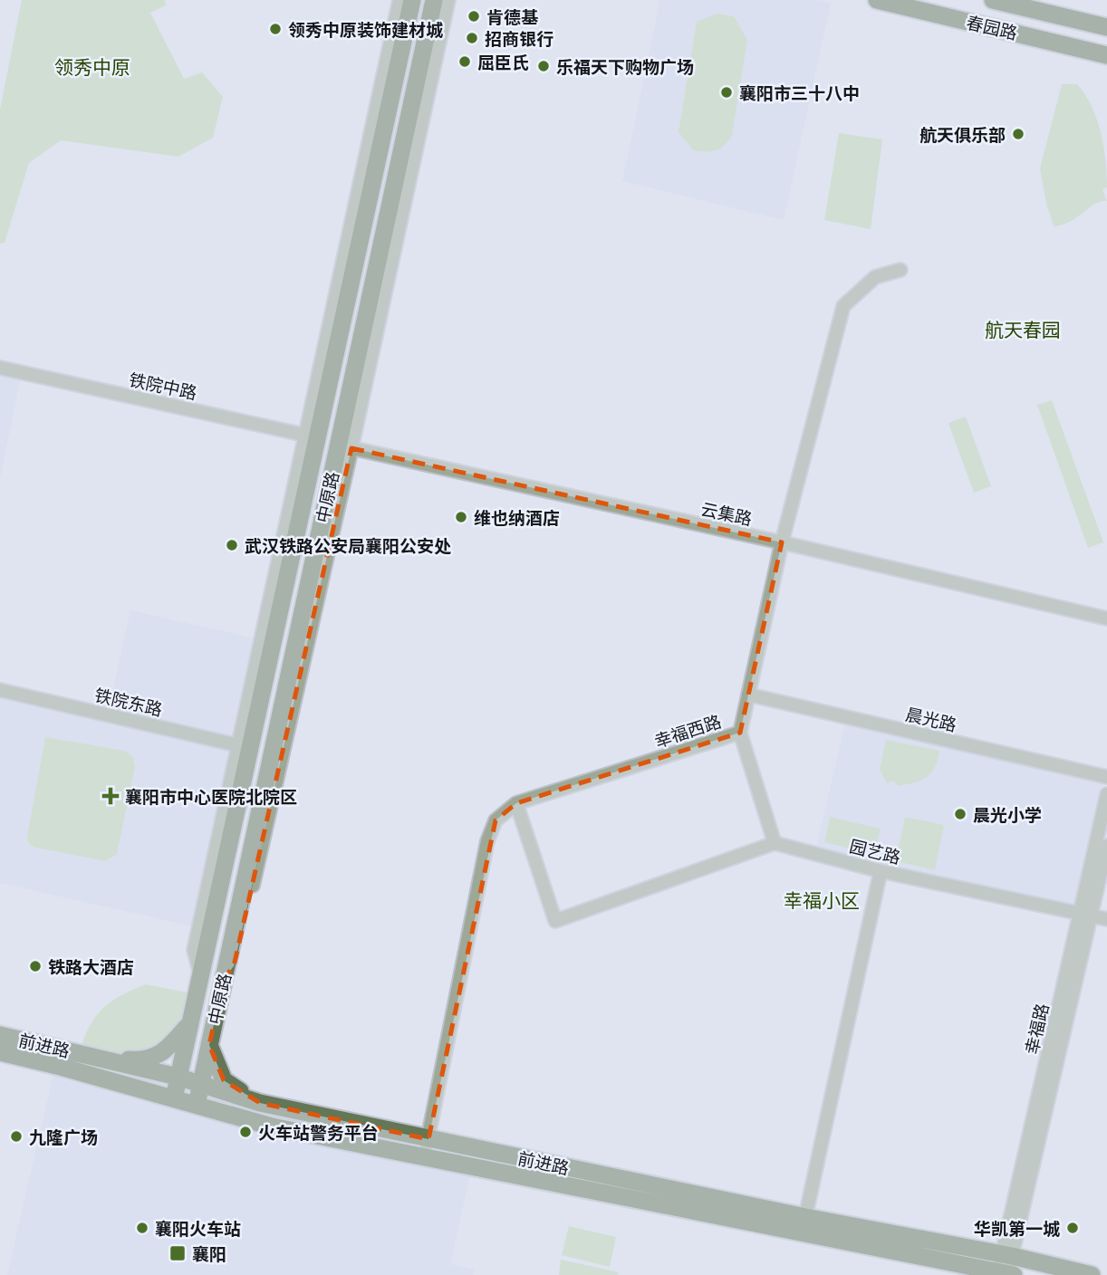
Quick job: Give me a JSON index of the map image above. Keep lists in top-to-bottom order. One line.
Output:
{"streets":{"main road":["春园路","中原路","前进路"],"street":["铁院中路","云集路","铁院东路","晨光路","幸福西路","园艺路","幸福路"]},"crossings":[["铁院中路","中原路"],["中原路","云集路"],["中原路","铁院东路"],["中原路","前进路"],["云集路","幸福西路"],["晨光路","幸福西路"],["幸福西路","前进路"],["园艺路","幸福路"],["幸福路","前进路"]],"districts":["领秀中原","航天春园","幸福小区"],"places":{"other":["肯德基","领秀中原装饰建材城","招商银行","屈臣氏","乐福天下购物广场","襄阳市三十八中","航天俱乐部","维也纳酒店","武汉铁路公安局襄阳公安处","晨光小学","铁路大酒店","火车站警务平台","九隆广场","襄阳火车站","华凯第一城"],"health":["襄阳市中心医院北院区"],"transit":["襄阳"]}}
